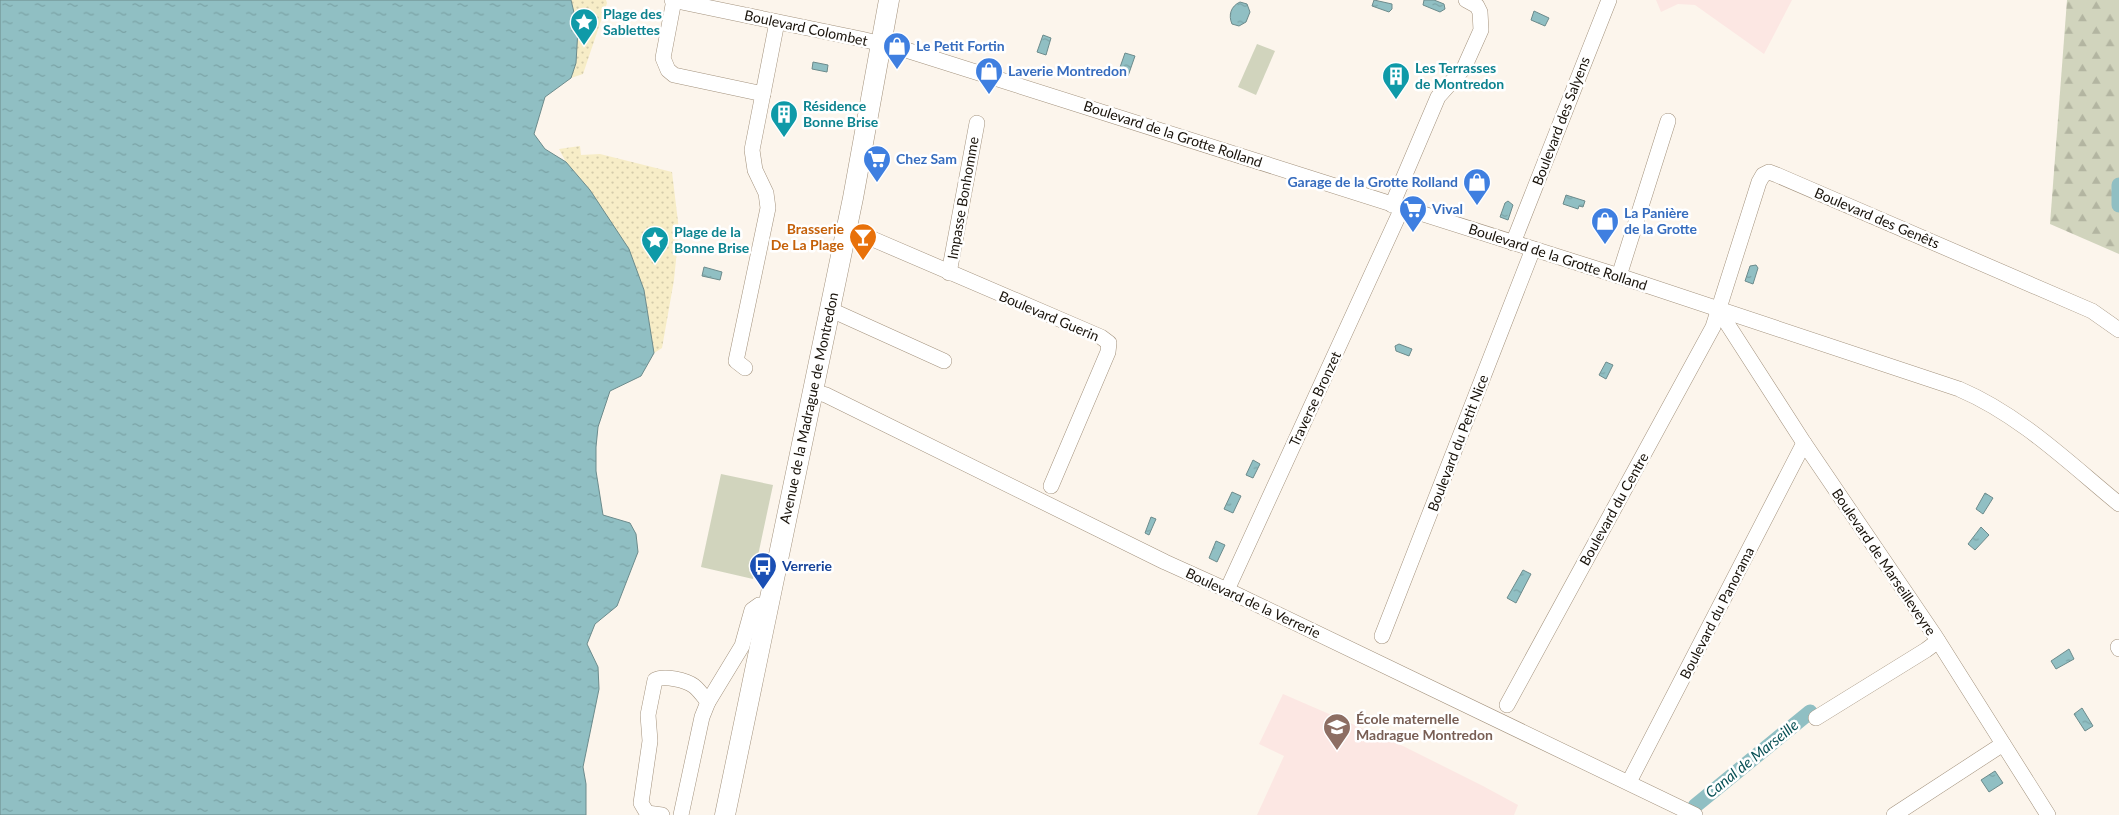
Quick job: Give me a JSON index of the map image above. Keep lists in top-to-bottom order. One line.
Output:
{"streets":{"street":["Boulevard Colombet","Boulevard des Salyens","Boulevard de la Grotte Rolland","Impasse Bonhomme","Boulevard des Genêts","Boulevard Guerin","Traverse Bronzet","Avenue de la Madrague de Montredon","Boulevard du Petit Nice","Boulevard du Centre","Boulevard de Marseilleveyre","Boulevard de la Verrerie","Boulevard du Panorama"]},"crossings":[["Boulevard Colombet","Boulevard de la Grotte Rolland"],["Boulevard Colombet","Avenue de la Madrague de Montredon"],["Boulevard des Salyens","Boulevard de la Grotte Rolland"],["Boulevard de la Grotte Rolland","Boulevard des Genêts"],["Boulevard de la Grotte Rolland","Traverse Bronzet"],["Boulevard de la Grotte Rolland","Avenue de la Madrague de Montredon"],["Boulevard de la Grotte Rolland","Boulevard du Petit Nice"],["Boulevard de la Grotte Rolland","Boulevard du Centre"],["Boulevard de la Grotte Rolland","Boulevard de Marseilleveyre"],["Impasse Bonhomme","Boulevard Guerin"],["Boulevard des Genêts","Boulevard du Centre"],["Boulevard des Genêts","Boulevard de Marseilleveyre"],["Boulevard Guerin","Avenue de la Madrague de Montredon"],["Traverse Bronzet","Boulevard de la Verrerie"],["Avenue de la Madrague de Montredon","Boulevard de la Verrerie"],["Boulevard du Centre","Boulevard de Marseilleveyre"],["Boulevard de Marseilleveyre","Boulevard du Panorama"],["Boulevard de la Verrerie","Boulevard du Panorama"]],"water":["Canal de Marseille"],"places":{"place":["Plage des Sablettes","Plage de la Bonne Brise"],"shop":["Le Petit Fortin","Laverie Montredon","Garage de la Grotte Rolland","La Panière de la Grotte"],"building":["Les Terrasses de Montredon","Résidence Bonne Brise"],"supermarket":["Chez Sam","Vival"],"bar":["Brasserie De La Plage"],"bus stop":["Verrerie"],"school or university":["École maternelle Madrague Montredon"]}}
